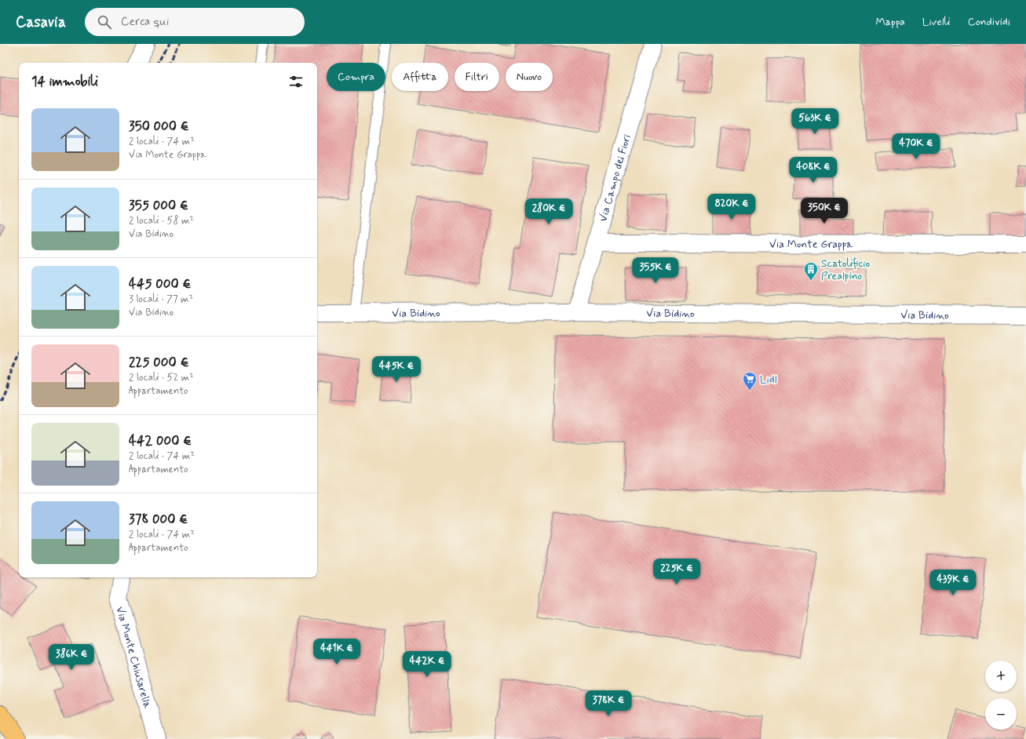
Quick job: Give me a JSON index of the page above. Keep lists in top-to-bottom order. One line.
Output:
{"streets":{"street":["Via Campo dei Fiori","Via Monte Grappa","Via Bidino","Via Monte Chiusarella"]},"crossings":[["Via Campo dei Fiori","Via Monte Grappa"],["Via Campo dei Fiori","Via Bidino"]],"places":{"building":["Scatolificio Prealpino"],"supermarket":["Lidl"]},"page":{"header":"Casavia","search":"Cerca qui","nav":["Mappa","Livelli","Condividi"],"chip":["Compra","Affitta","Filtri","Nuovo"],"heading":"14 immobili","list":[{"name":"350 000 €","note":"2 locali · 74 m² · Via Monte Grappa"},{"name":"355 000 €","note":"2 locali · 58 m² · Via Bidino"},{"name":"445 000 €","note":"3 locali · 77 m² · Via Bidino"},{"name":"225 000 €","note":"2 locali · 52 m² · Appartamento"},{"name":"442 000 €","note":"2 locali · 74 m² · Appartamento"},{"name":"378 000 €","note":"2 locali · 74 m² · Appartamento"}],"price":["563K €","470K €","408K €","820K €","350K €","280K €","355K €","445K €","225K €","439K €","441K €","386K €","442K €","378K €"],"map_buttons":["+","−"]}}
